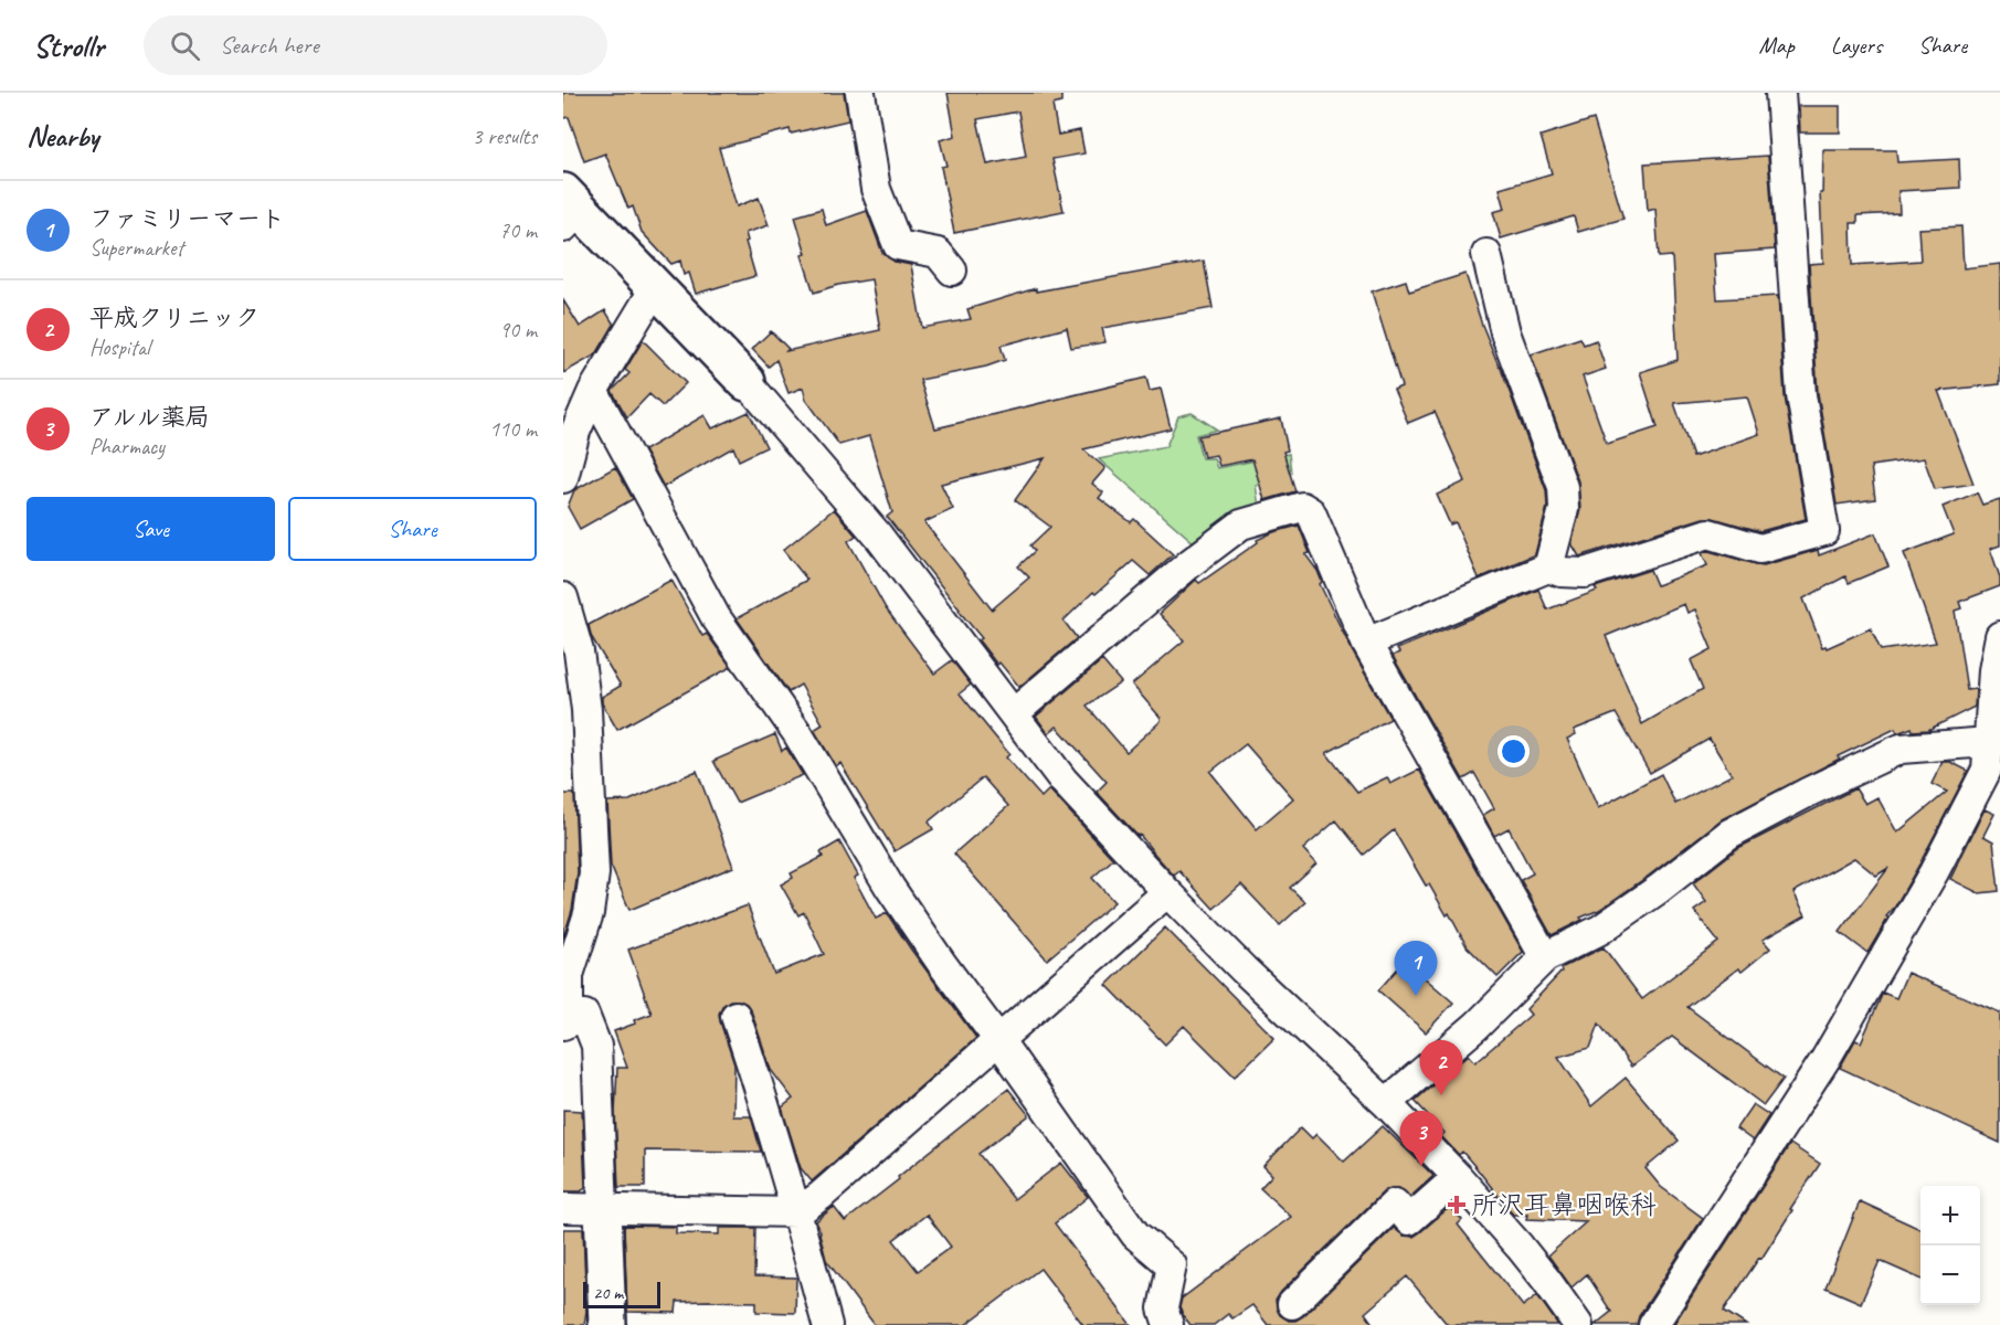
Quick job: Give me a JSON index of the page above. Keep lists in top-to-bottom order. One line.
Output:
{"places":{"health":["所沢耳鼻咽喉科"]},"scale_bar":"20 m","page":{"header":"Strollr","search":"Search here","nav":["Map","Layers","Share"],"heading":["Nearby","3 results"],"list":[{"mark":"1","name":"ファミリーマート","note":"Supermarket","value":"70 m"},{"mark":"2","name":"平成クリニック","note":"Hospital","value":"90 m"},{"mark":"3","name":"アルル薬局","note":"Pharmacy","value":"110 m"}],"buttons":["Save","Share"],"pins":["1","2","3"],"map_buttons":["+","−"],"scale":"20 m"}}
